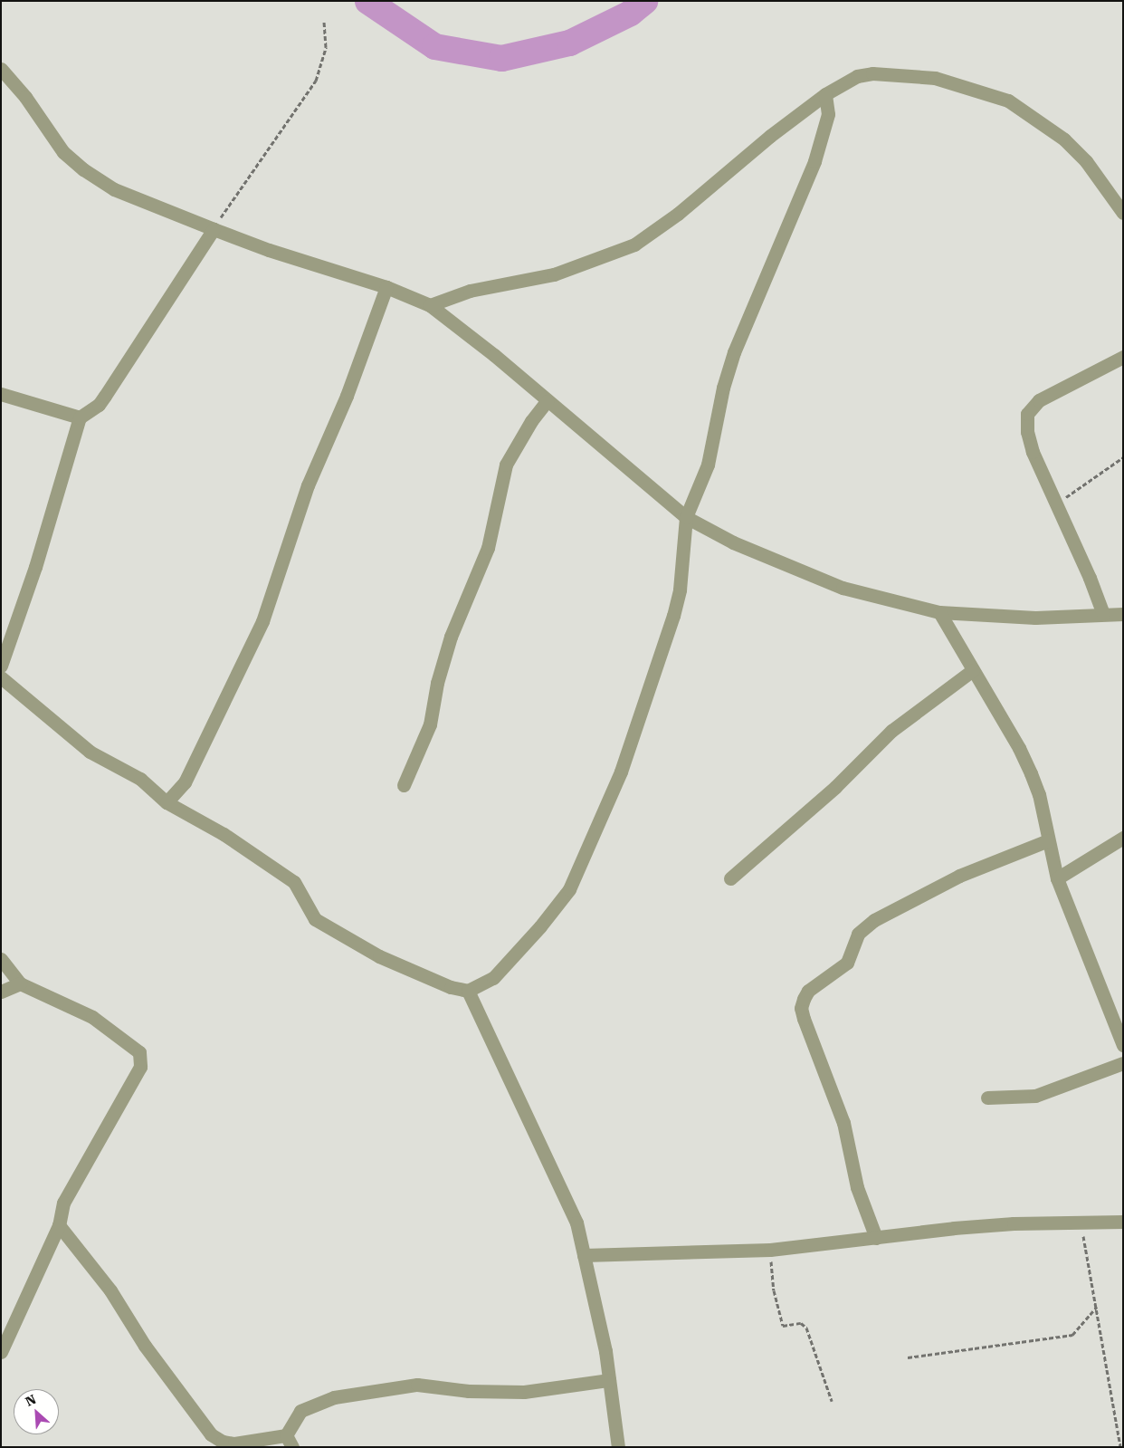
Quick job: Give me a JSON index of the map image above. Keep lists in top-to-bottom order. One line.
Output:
{"north":"top left"}
